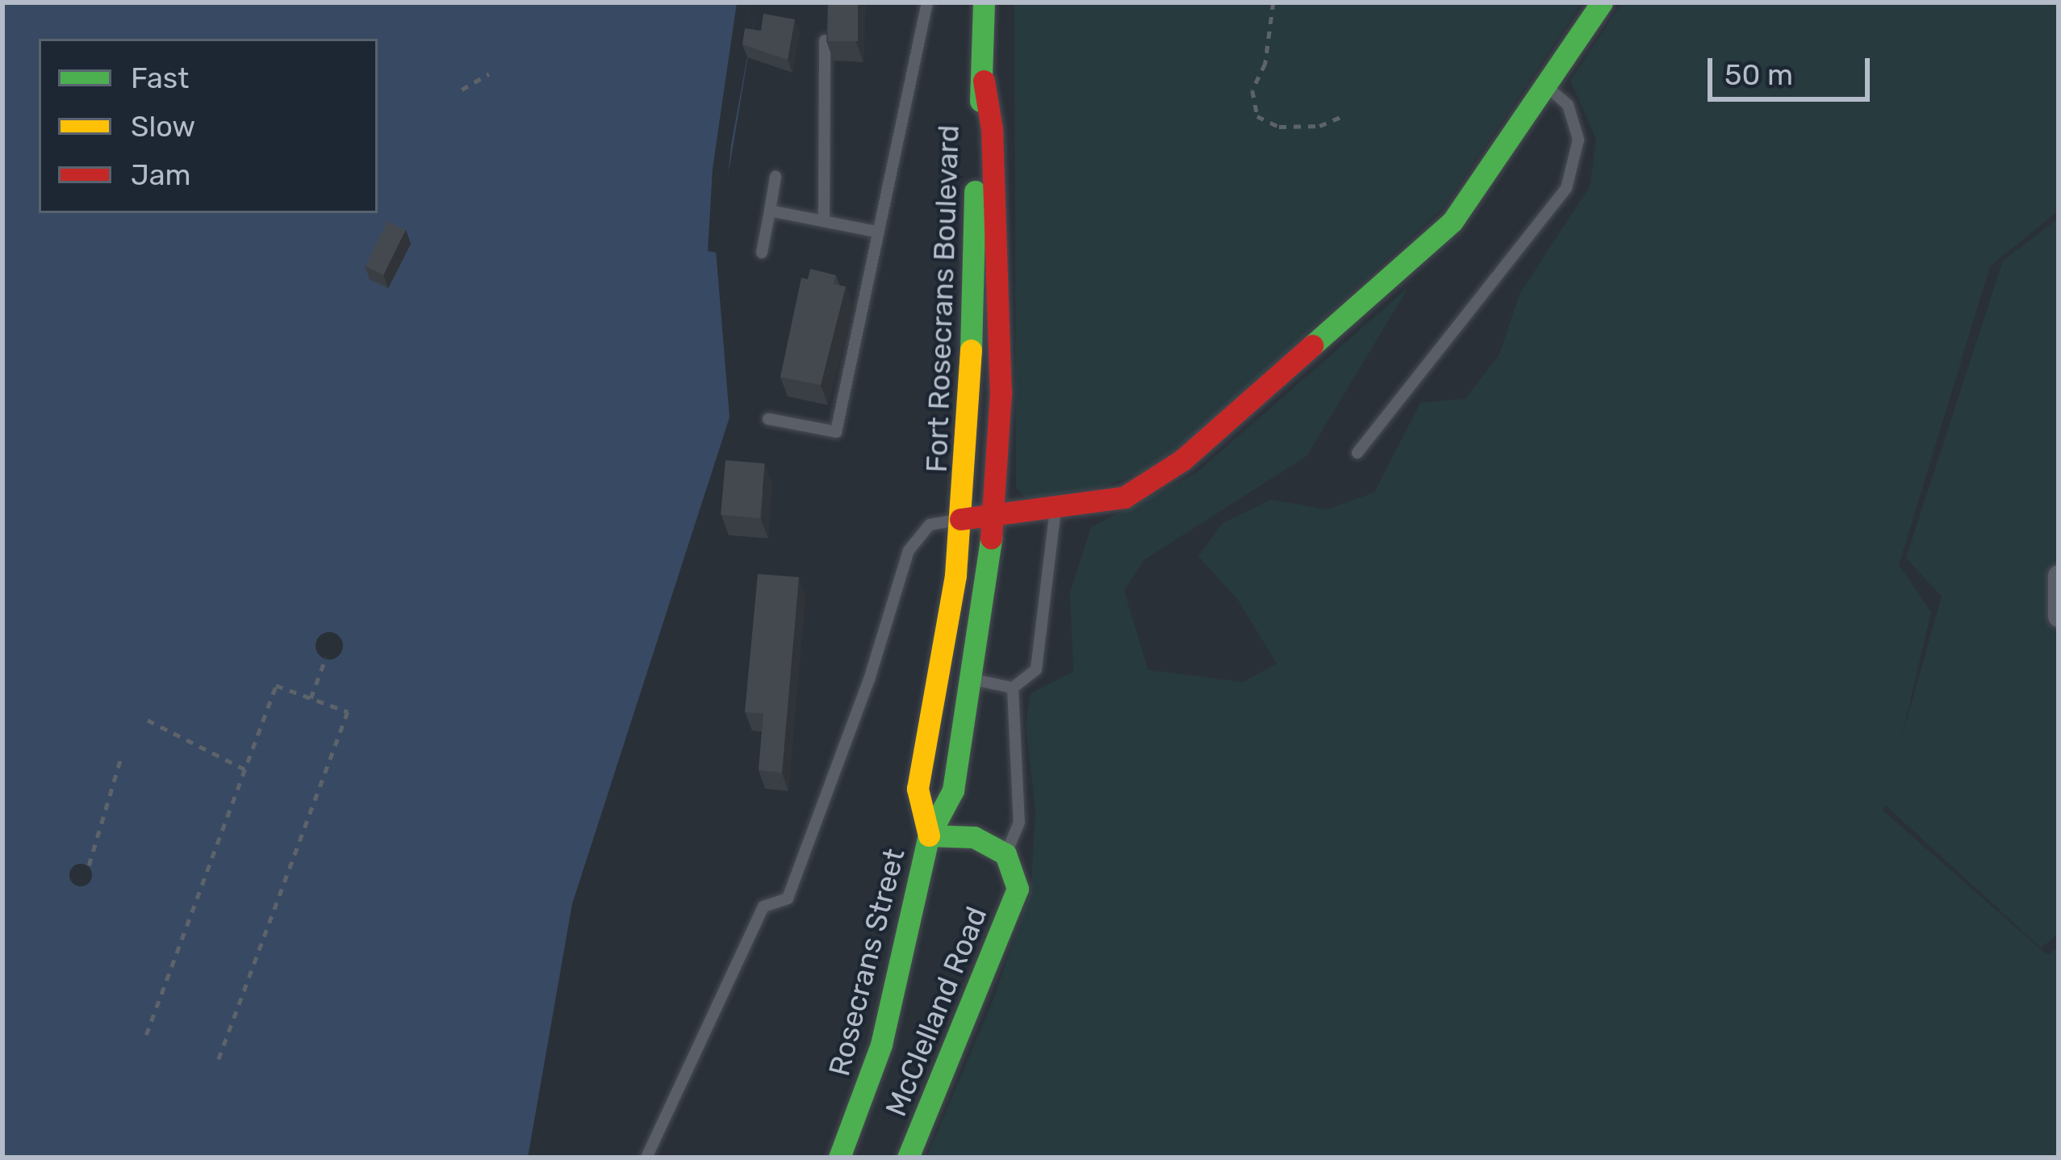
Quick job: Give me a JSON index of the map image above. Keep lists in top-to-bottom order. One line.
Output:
{"streets":{"street":["Fort Rosecrans Boulevard","Rosecrans Street","McClelland Road"]},"crossings":[["Fort Rosecrans Boulevard","Rosecrans Street"]],"legend":["Fast","Slow","Jam"],"scale_bar":"50 m"}
